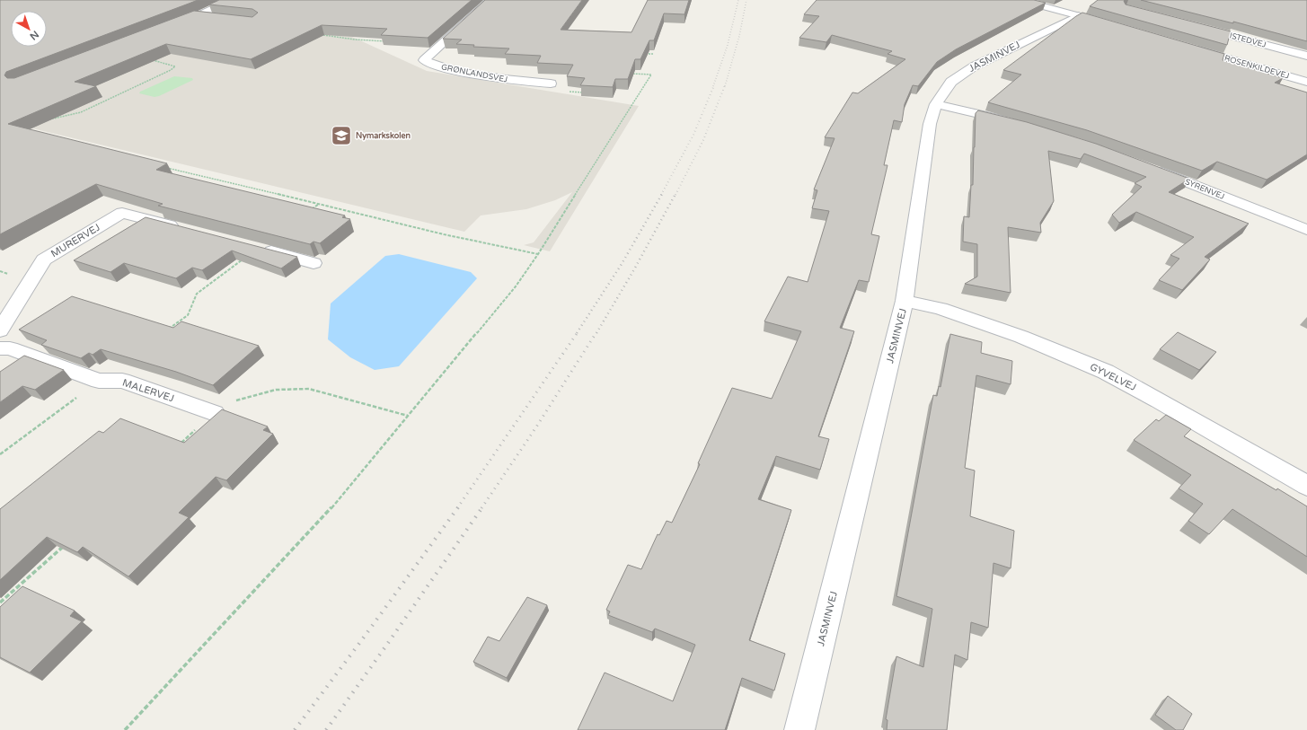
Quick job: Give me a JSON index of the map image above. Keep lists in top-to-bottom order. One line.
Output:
{"streets":{"street":["ISTEDVEJ","JASMINVEJ","ROSENKILDEVEJ","GRØNLANDSVEJ","SYRENVEJ","MURERVEJ","GYVELVEJ","MALERVEJ"]},"crossings":[["JASMINVEJ","GYVELVEJ"]],"places":{"school or university":["Nymarkskolen"]},"north":"bottom right"}
